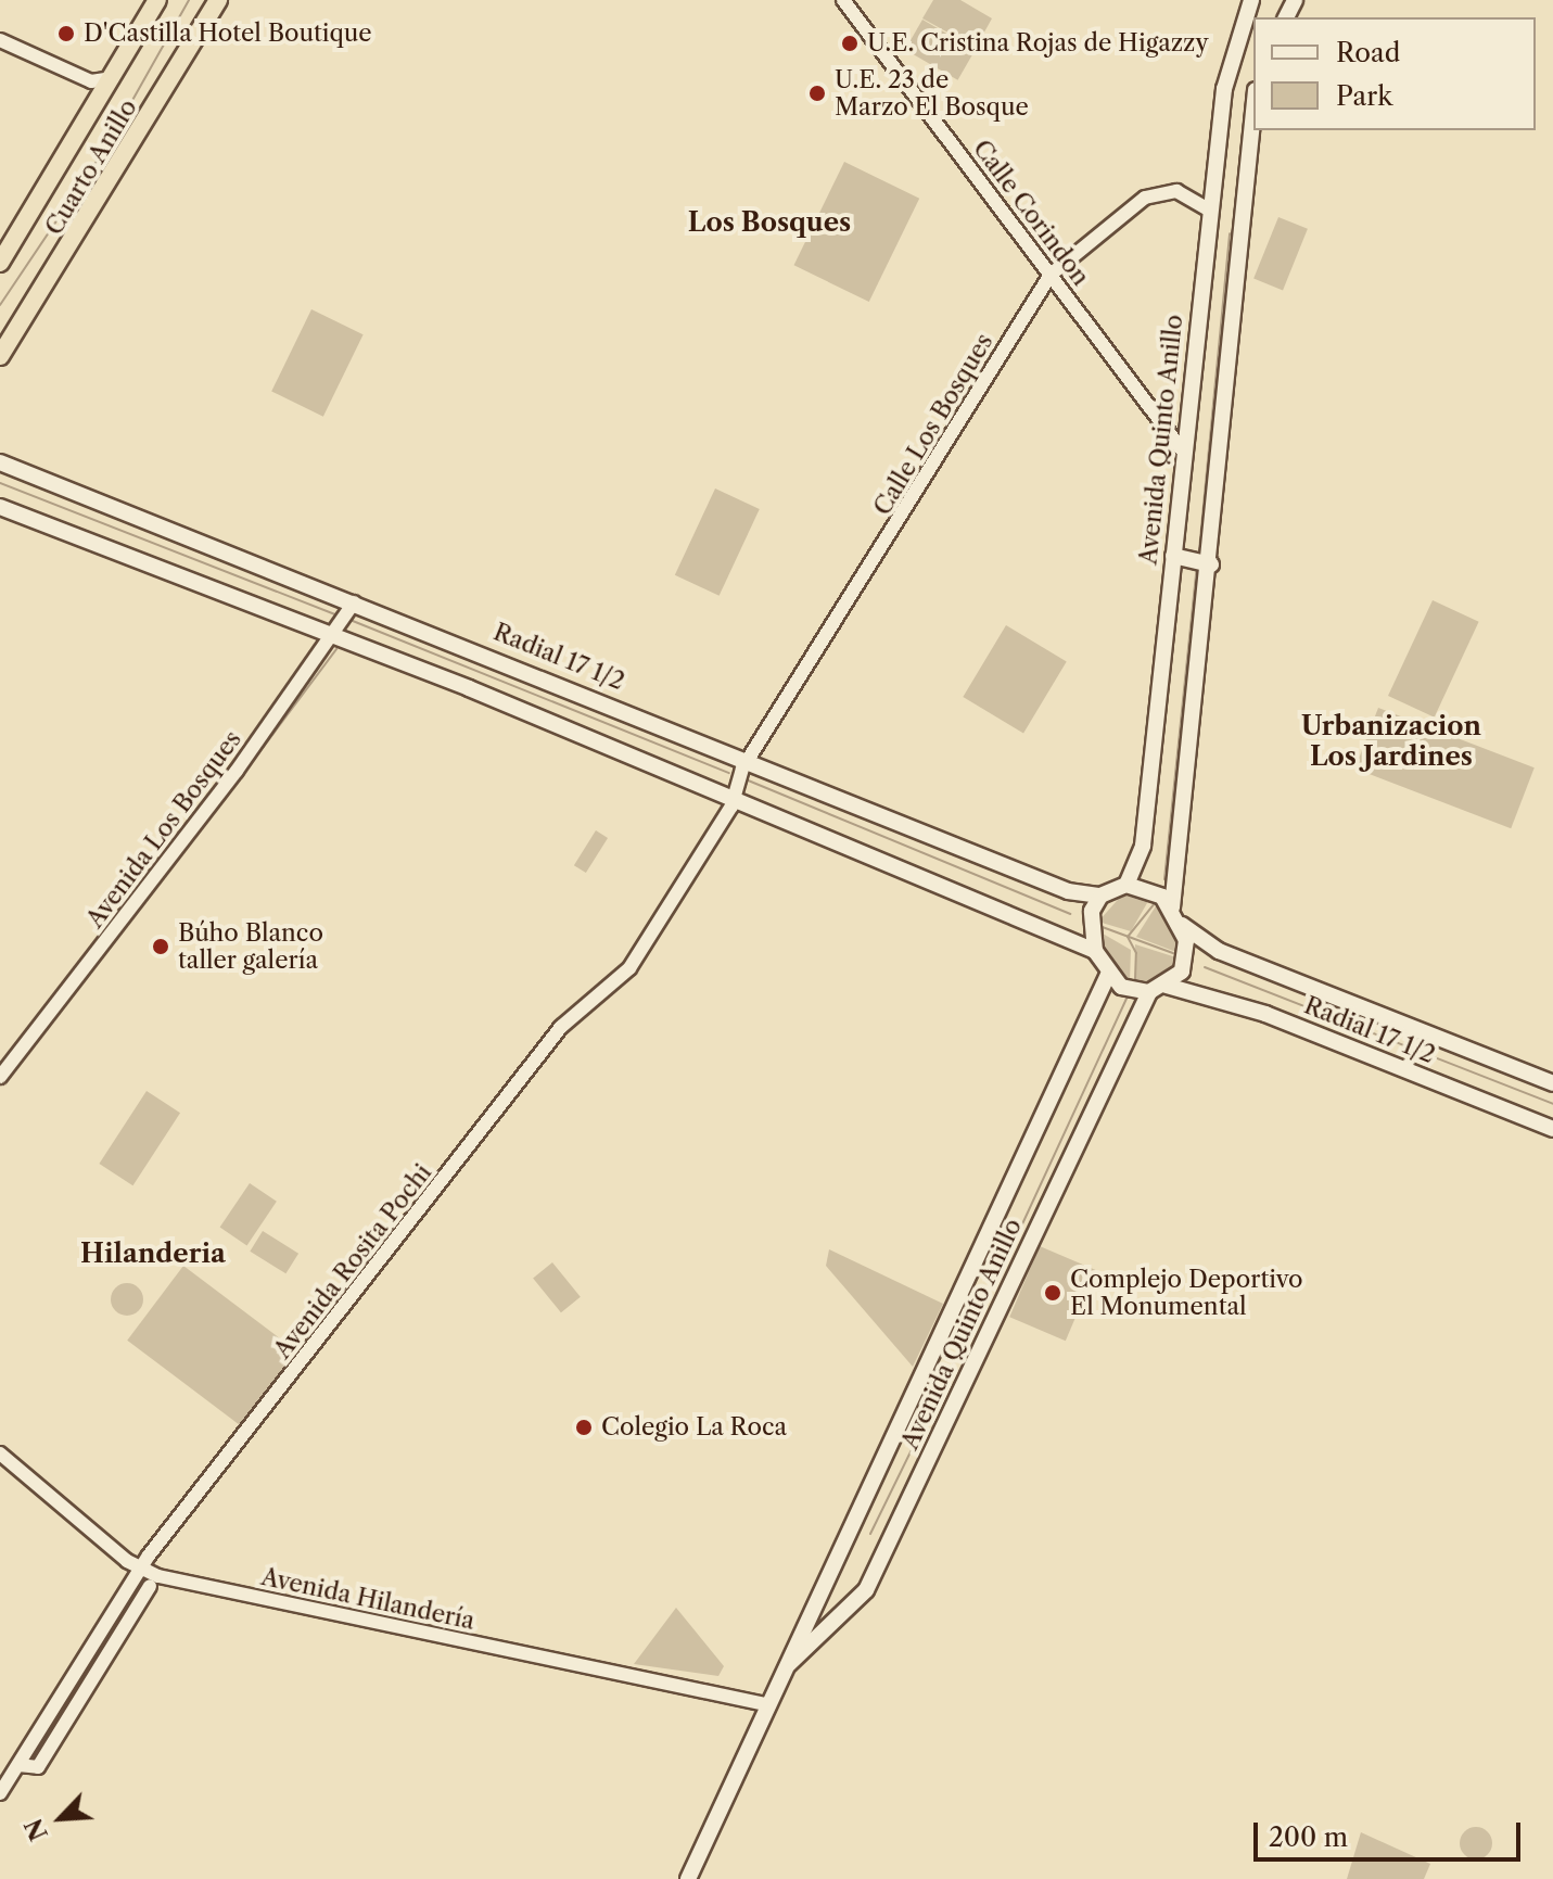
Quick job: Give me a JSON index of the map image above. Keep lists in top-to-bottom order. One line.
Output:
{"streets":{"highway":["Cuarto Anillo"],"main road":["Avenida Quinto Anillo","Radial 17 1/2"],"street":["Calle Corindon","Calle Los Bosques","Avenida Los Bosques","Avenida Rosita Pochi","Avenida Hilandería"]},"crossings":[["Calle Corindon","Calle Los Bosques"],["Calle Corindon","Avenida Quinto Anillo"],["Calle Los Bosques","Avenida Quinto Anillo"],["Calle Los Bosques","Radial 17 1/2"],["Calle Los Bosques","Avenida Rosita Pochi"],["Avenida Quinto Anillo","Radial 17 1/2"],["Avenida Quinto Anillo","Avenida Hilandería"],["Radial 17 1/2","Avenida Los Bosques"],["Avenida Rosita Pochi","Avenida Hilandería"]],"districts":["Los Bosques","Urbanizacion Los Jardines","Hilanderia"],"places":["D'Castilla Hotel Boutique","U.E. Cristina Rojas de Higazzy","U.E. 23 de Marzo El Bosque","Búho Blanco taller galería","Complejo Deportivo El Monumental","Colegio La Roca"],"legend":["Road","Park"],"scale_bar":"200 m","north":"bottom left"}
